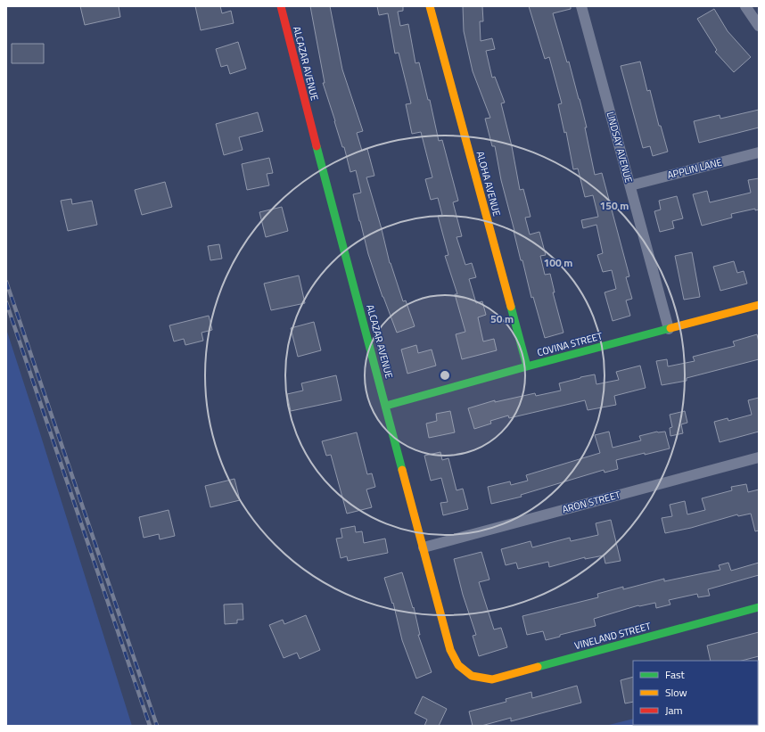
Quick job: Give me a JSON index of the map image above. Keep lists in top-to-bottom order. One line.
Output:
{"streets":{"street":["ALCAZAR AVENUE","LINDSAY AVENUE","APPLIN LANE","ALOHA AVENUE","COVINA STREET","ARON STREET","VINELAND STREET"]},"crossings":[["ALCAZAR AVENUE","COVINA STREET"],["ALCAZAR AVENUE","ARON STREET"],["ALCAZAR AVENUE","VINELAND STREET"],["LINDSAY AVENUE","APPLIN LANE"],["LINDSAY AVENUE","COVINA STREET"],["ALOHA AVENUE","COVINA STREET"]],"legend":["Fast","Slow","Jam"],"rings":["150 m","100 m","50 m"]}
